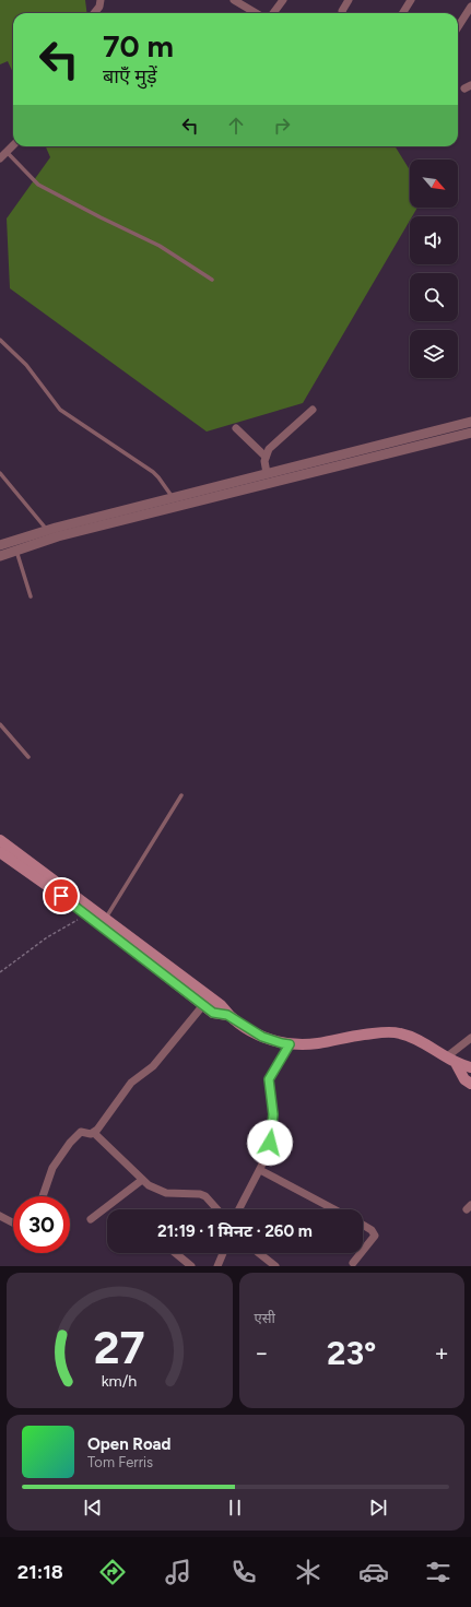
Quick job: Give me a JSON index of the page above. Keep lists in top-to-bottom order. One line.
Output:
{"north":"bottom right","page":{"turn":["70 m","बाएँ मुड़ें"],"limit":"30","trip":"21:19 · 1 मिनट · 260 m","tile":"एसी","heat":["−","23°","+"],"song":["Open Road","Tom Ferris"],"tabs":"21:18","gauge":["27","km/h"]}}
